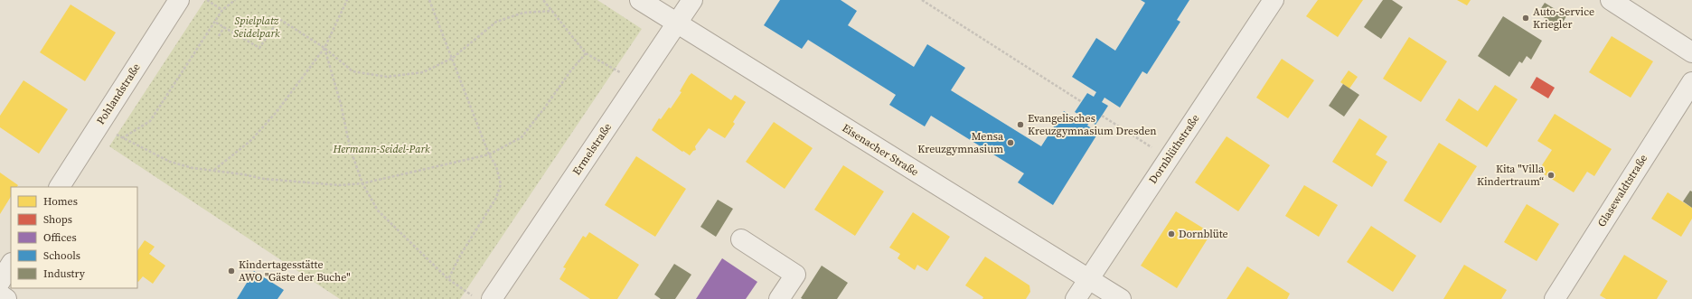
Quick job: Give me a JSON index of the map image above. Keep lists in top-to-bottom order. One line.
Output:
{"streets":{"street":["Pohlandstraße","Ermelstraße","Dornblüthstraße","Eisenacher Straße","Glasewaldtstraße"]},"crossings":[["Ermelstraße","Eisenacher Straße"],["Dornblüthstraße","Eisenacher Straße"]],"parks":["Spielplatz Seidelpark","Hermann-Seidel-Park"],"places":["Auto-Service Kriegler","Evangelisches Kreuzgymnasium Dresden","Mensa Kreuzgymnasium","Kita \"Villa Kindertraum“","Dornblüte","Kindertagesstätte AWO \"Gäste der Buche\""],"legend":["Homes","Shops","Offices","Schools","Industry"]}
